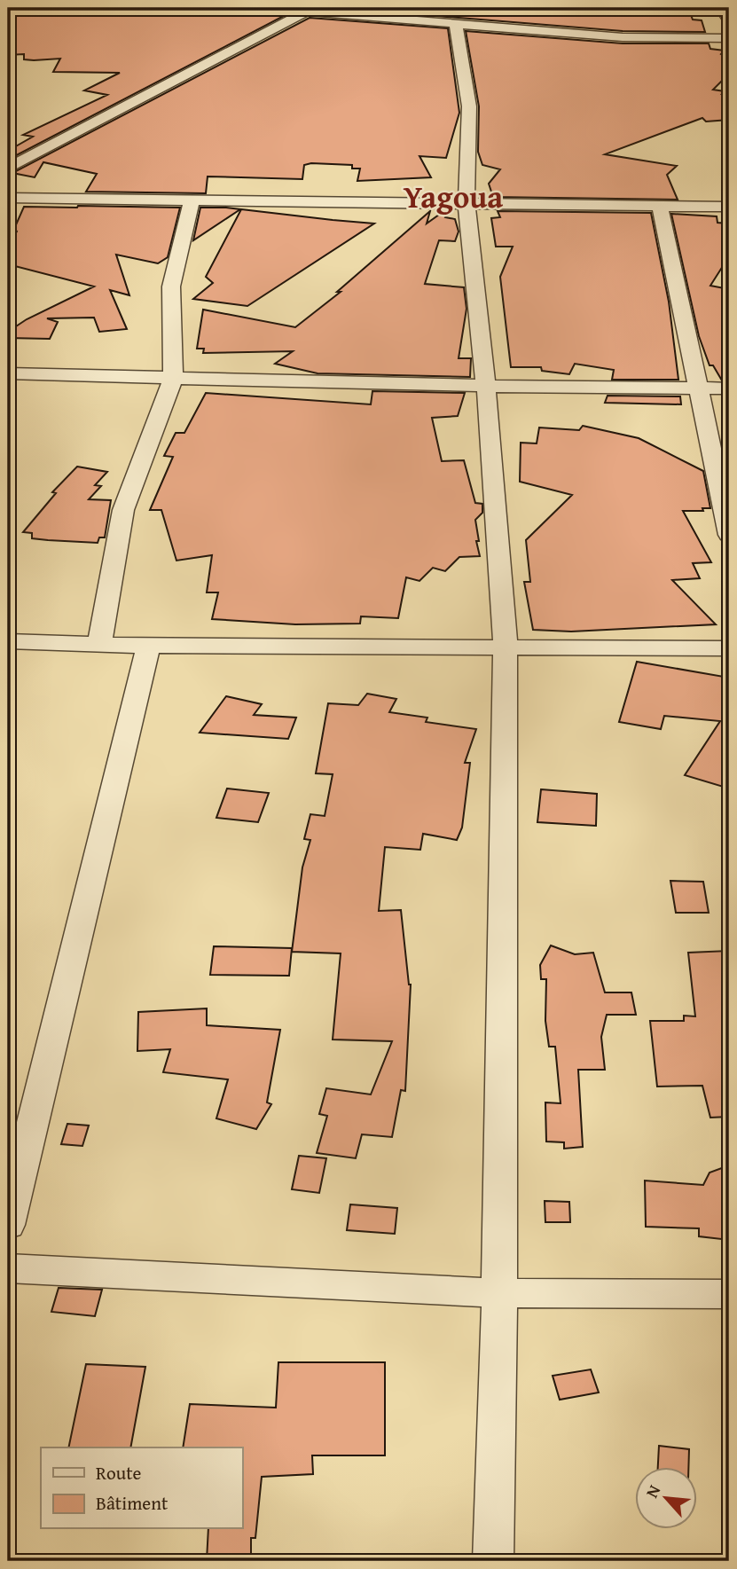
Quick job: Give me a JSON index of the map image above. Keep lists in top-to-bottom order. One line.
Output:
{"districts":["Yagoua"],"legend":["Route","Bâtiment"],"north":"top left"}
